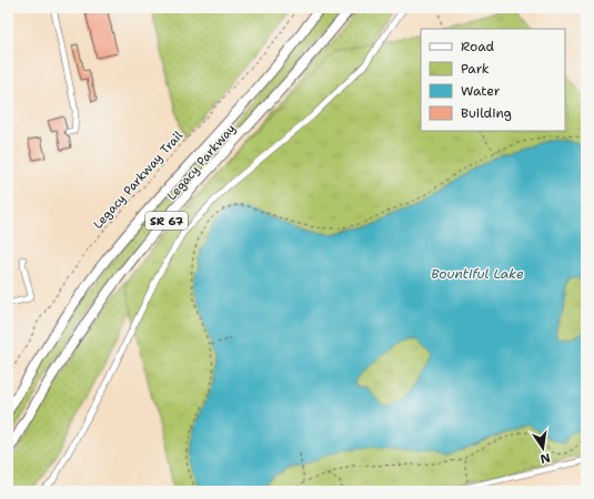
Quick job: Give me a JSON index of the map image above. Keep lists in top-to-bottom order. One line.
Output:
{"streets":{"highway":["Legacy Parkway","SR 67"],"path":["Legacy Parkway Trail"]},"water":["Bountiful Lake"],"legend":["Road","Park","Water","Building"],"north":"bottom"}
